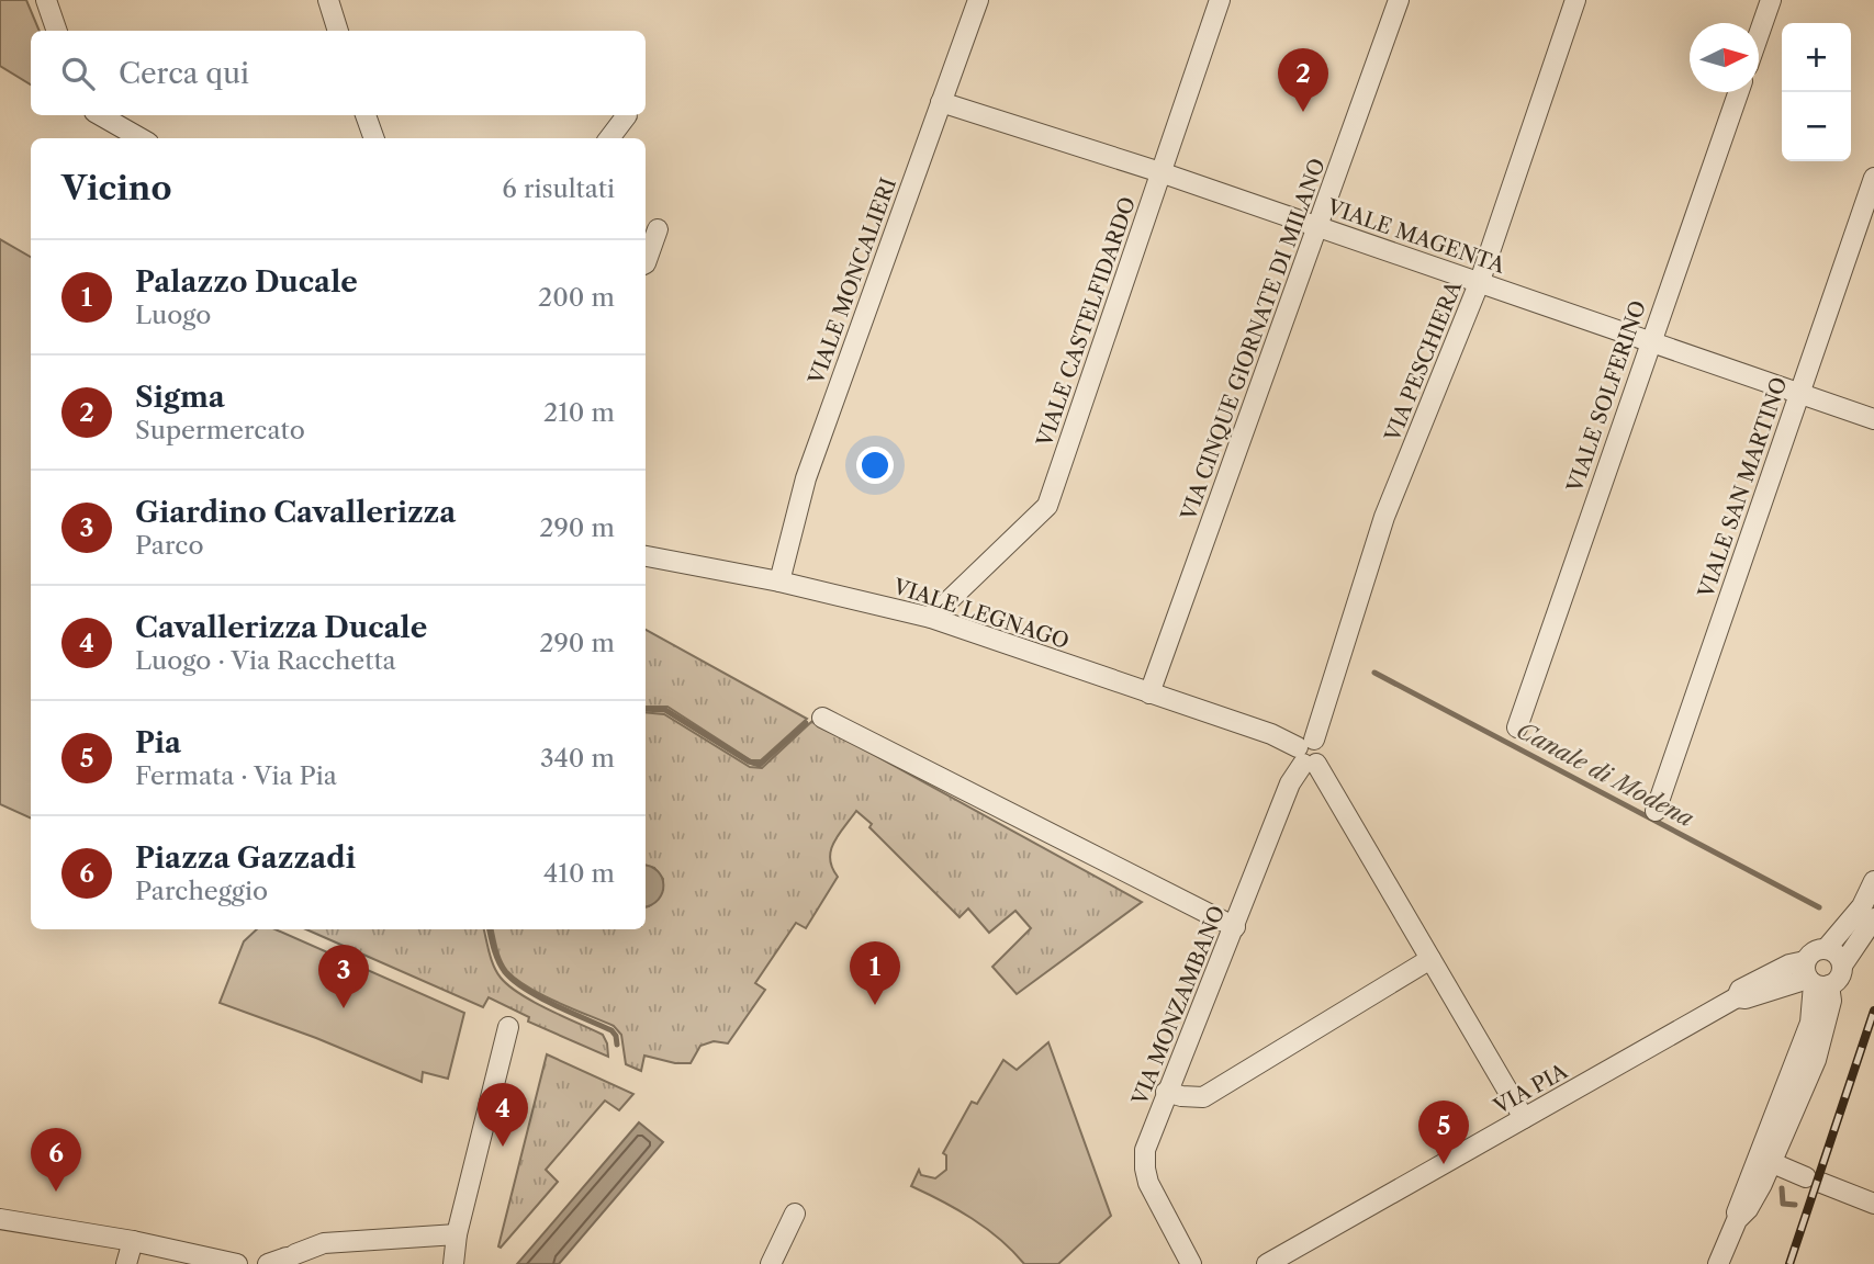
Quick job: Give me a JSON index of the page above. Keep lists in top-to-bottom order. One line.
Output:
{"streets":{"street":["VIALE MAGENTA","VIALE MONCALIERI","VIALE CASTELFIDARDO","VIA CINQUE GIORNATE DI MILANO","VIA PESCHIERA","VIALE SOLFERINO","VIALE SAN MARTINO","VIALE LEGNAGO","VIA MONZAMBANO","VIA PIA"]},"crossings":[["VIALE MAGENTA","VIALE MONCALIERI"],["VIALE MAGENTA","VIALE CASTELFIDARDO"],["VIALE MAGENTA","VIA CINQUE GIORNATE DI MILANO"],["VIALE MAGENTA","VIA PESCHIERA"],["VIALE MAGENTA","VIALE SOLFERINO"],["VIALE MAGENTA","VIALE SAN MARTINO"],["VIALE MONCALIERI","VIALE LEGNAGO"],["VIALE CASTELFIDARDO","VIALE LEGNAGO"],["VIA CINQUE GIORNATE DI MILANO","VIALE LEGNAGO"],["VIA PESCHIERA","VIALE LEGNAGO"],["VIA PESCHIERA","VIA MONZAMBANO"],["VIALE LEGNAGO","VIA MONZAMBANO"]],"water":["Canale di Modena"],"north":"right","page":{"map_buttons":["+","−"],"search":"Cerca qui","pins":["2","1","3","4","5","6"],"heading":["Vicino","6 risultati"],"list":[{"mark":"1","name":"Palazzo Ducale","note":"Luogo","value":"200 m"},{"mark":"2","name":"Sigma","note":"Supermercato","value":"210 m"},{"mark":"3","name":"Giardino Cavallerizza","note":"Parco","value":"290 m"},{"mark":"4","name":"Cavallerizza Ducale","note":"Luogo · Via Racchetta","value":"290 m"},{"mark":"5","name":"Pia","note":"Fermata · Via Pia","value":"340 m"},{"mark":"6","name":"Piazza Gazzadi","note":"Parcheggio","value":"410 m"}]}}
